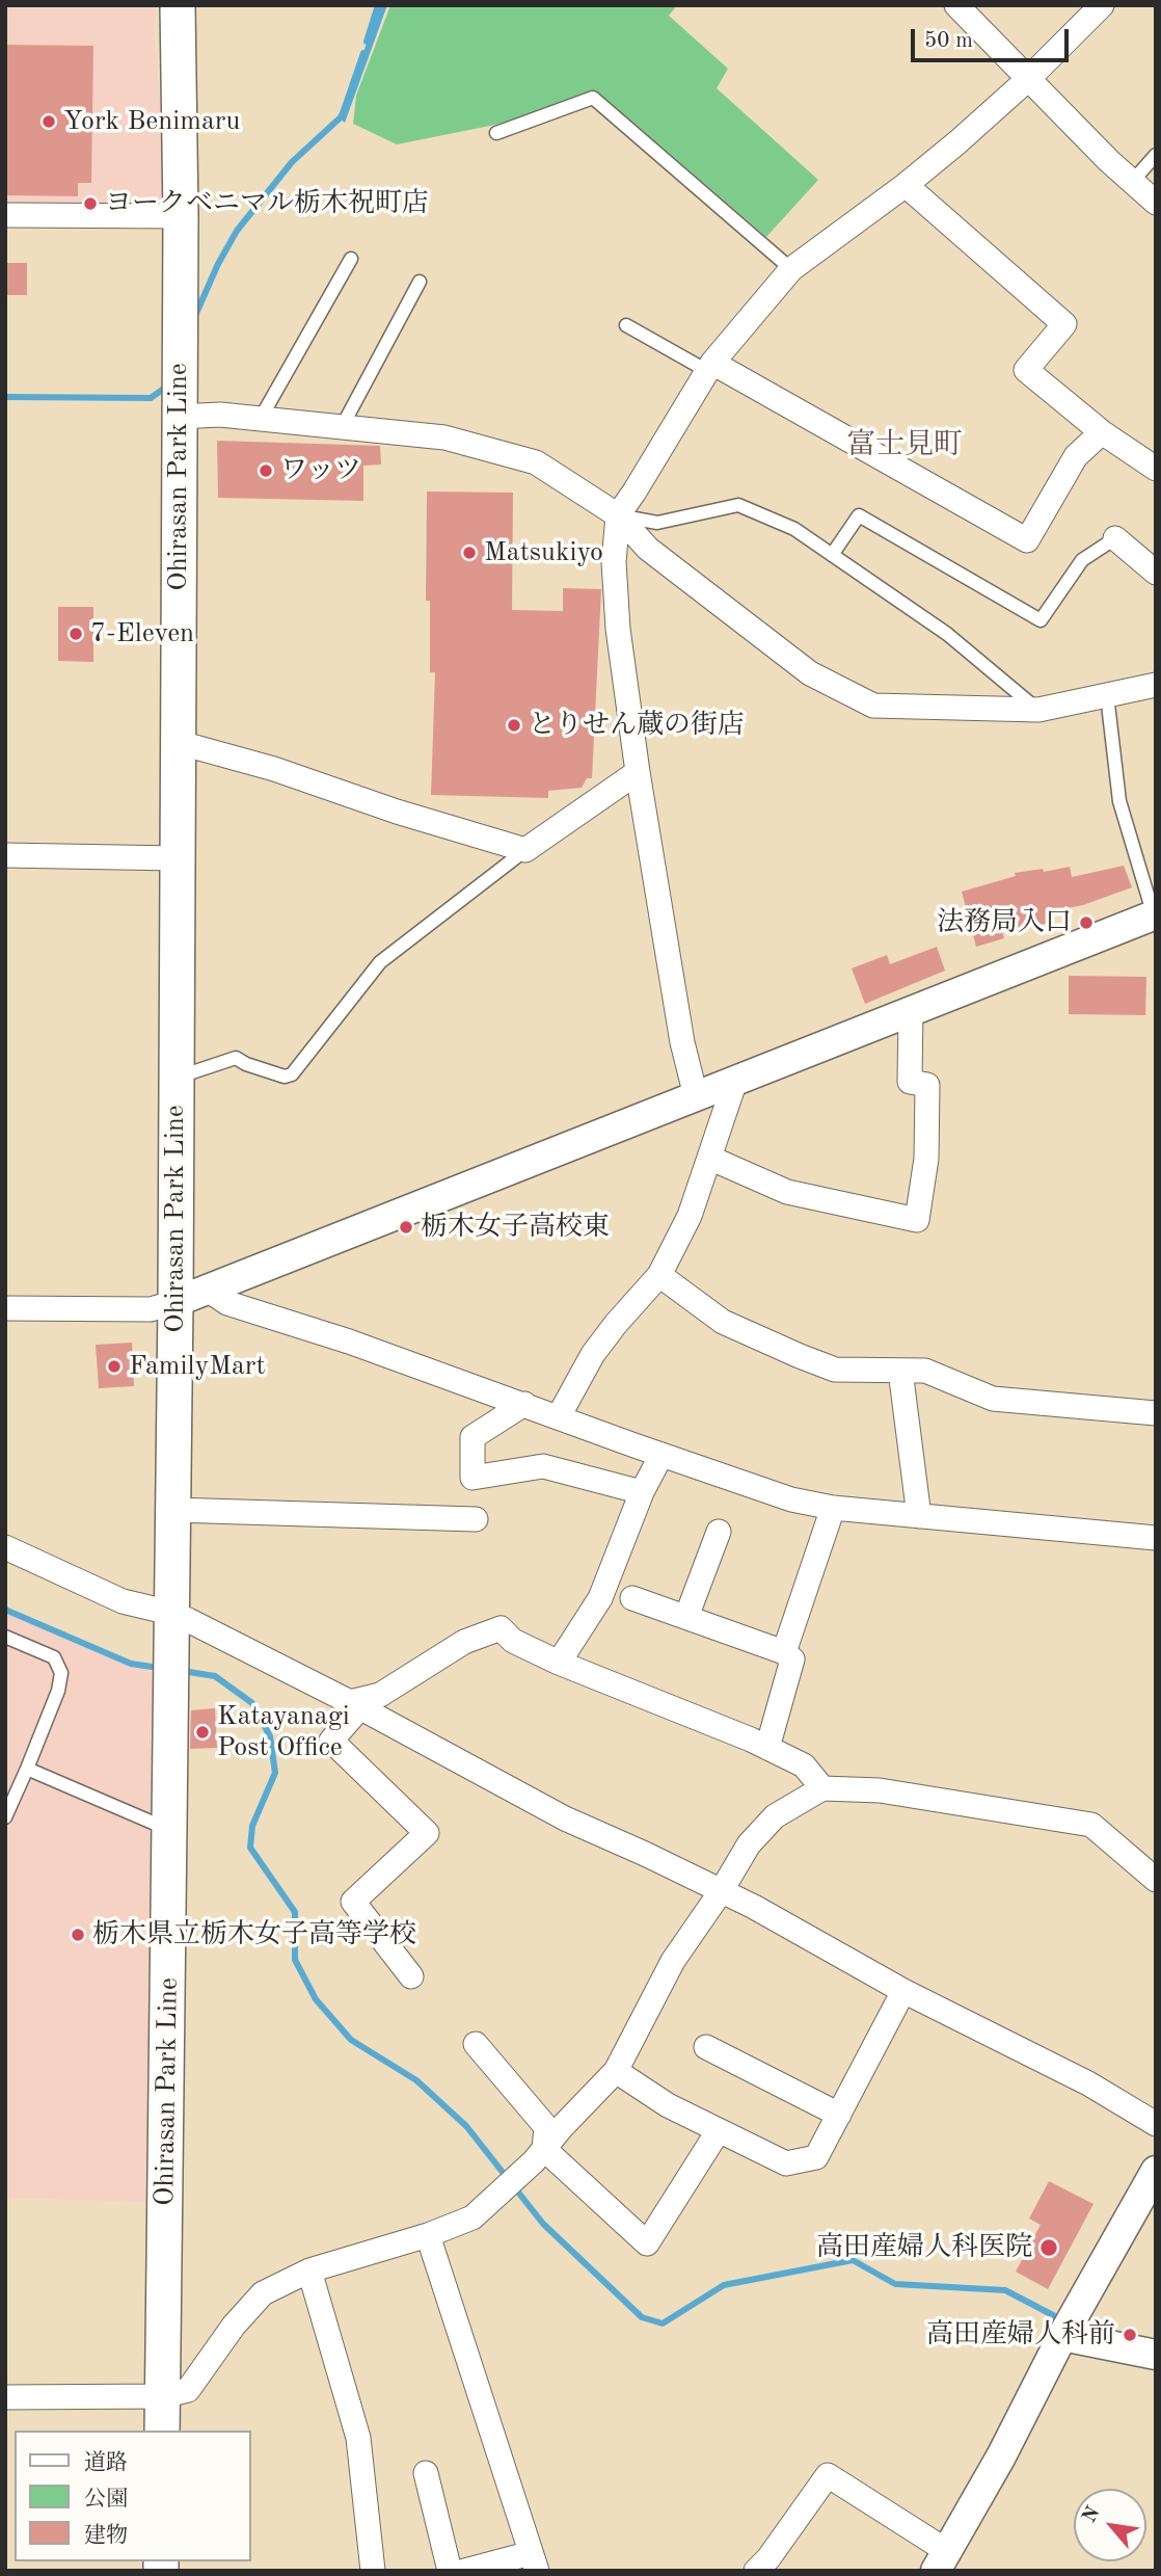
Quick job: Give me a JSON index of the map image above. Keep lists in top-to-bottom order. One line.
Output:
{"streets":{"main road":["Ohirasan Park Line"]},"districts":["富士見町"],"places":["York Benimaru","ヨークベニマル栃木祝町店","ワッツ","Matsukiyo","7-Eleven","とりせん蔵の街店","法務局入口","栃木女子高校東","FamilyMart","Katayanagi Post Office","栃木県立栃木女子高等学校","高田産婦人科医院","高田産婦人科前"],"legend":["道路","公園","建物"],"scale_bar":"50 m","north":"top left"}
